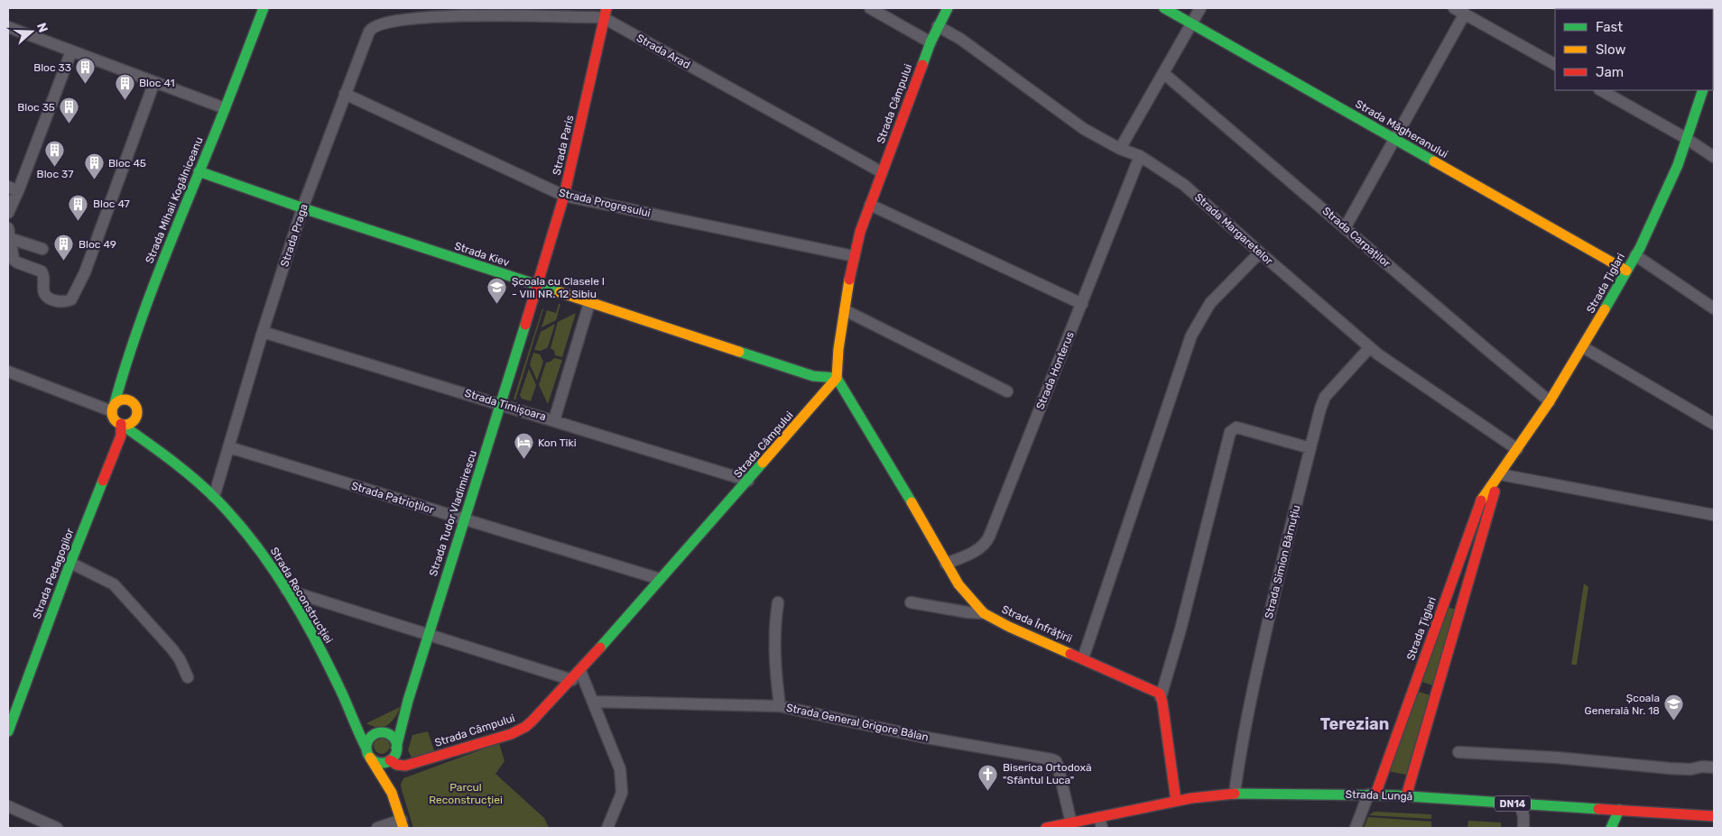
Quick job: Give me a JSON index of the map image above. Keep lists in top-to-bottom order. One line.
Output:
{"streets":{"street":["Strada Arad","Strada Câmpului","Strada Măgheranului","Strada Paris","Strada Mihail Kogălniceanu","Strada Progresului","Strada Margaretelor","Strada Praga","Strada Carpaților","Strada Kiev","Strada Țiglari","Strada Honterus","Strada Timișoara","Strada Patrioților","Strada Tudor Vladimirescu","Strada Simion Bărnuțiu","Strada Pedagogilor","Strada Reconstrucției","Strada Înfrățirii","Strada General Grigore Bălan","Strada Lungă","DN14"]},"crossings":[["Strada Arad","Strada Câmpului"],["Strada Arad","Strada Paris"],["Strada Arad","Strada Praga"],["Strada Câmpului","Strada Progresului"],["Strada Câmpului","Strada Margaretelor"],["Strada Câmpului","Strada Kiev"],["Strada Câmpului","Strada Timișoara"],["Strada Câmpului","Strada Patrioților"],["Strada Câmpului","Strada Tudor Vladimirescu"],["Strada Câmpului","Strada Reconstrucției"],["Strada Câmpului","Strada Înfrățirii"],["Strada Măgheranului","Strada Țiglari"],["Strada Paris","Strada Progresului"],["Strada Paris","Strada Kiev"],["Strada Paris","Strada Tudor Vladimirescu"],["Strada Mihail Kogălniceanu","Strada Kiev"],["Strada Mihail Kogălniceanu","Strada Pedagogilor"],["Strada Mihail Kogălniceanu","Strada Reconstrucției"],["Strada Progresului","Strada Praga"],["Strada Margaretelor","Strada Țiglari"],["Strada Margaretelor","Strada Honterus"],["Strada Margaretelor","Strada Simion Bărnuțiu"],["Strada Praga","Strada Kiev"],["Strada Praga","Strada Timișoara"],["Strada Praga","Strada Patrioților"],["Strada Praga","Strada Reconstrucției"],["Strada Carpaților","Strada Țiglari"],["Strada Kiev","Strada Tudor Vladimirescu"],["Strada Kiev","Strada Înfrățirii"],["Strada Țiglari","Strada Lungă"],["Strada Honterus","Strada Înfrățirii"],["Strada Timișoara","Strada Tudor Vladimirescu"],["Strada Patrioților","Strada Tudor Vladimirescu"],["Strada Tudor Vladimirescu","Strada Reconstrucției"],["Strada Simion Bărnuțiu","Strada Lungă"],["Strada Pedagogilor","Strada Reconstrucției"],["Strada General Grigore Bălan","Strada Lungă"]],"districts":["Terezian"],"parks":["Parcul Reconstrucției"],"places":{"building":["Bloc 33","Bloc 41","Bloc 35","Bloc 37","Bloc 45","Bloc 47","Bloc 49"],"school or university":["Școala cu Clasele I - VIII NR. 12 Sibiu","Școala Generală Nr. 18"],"hotel":["Kon Tiki"],"church":["Biserica Ortodoxă \"Sfântul Luca\""]},"legend":["Fast","Slow","Jam"],"north":"right"}
